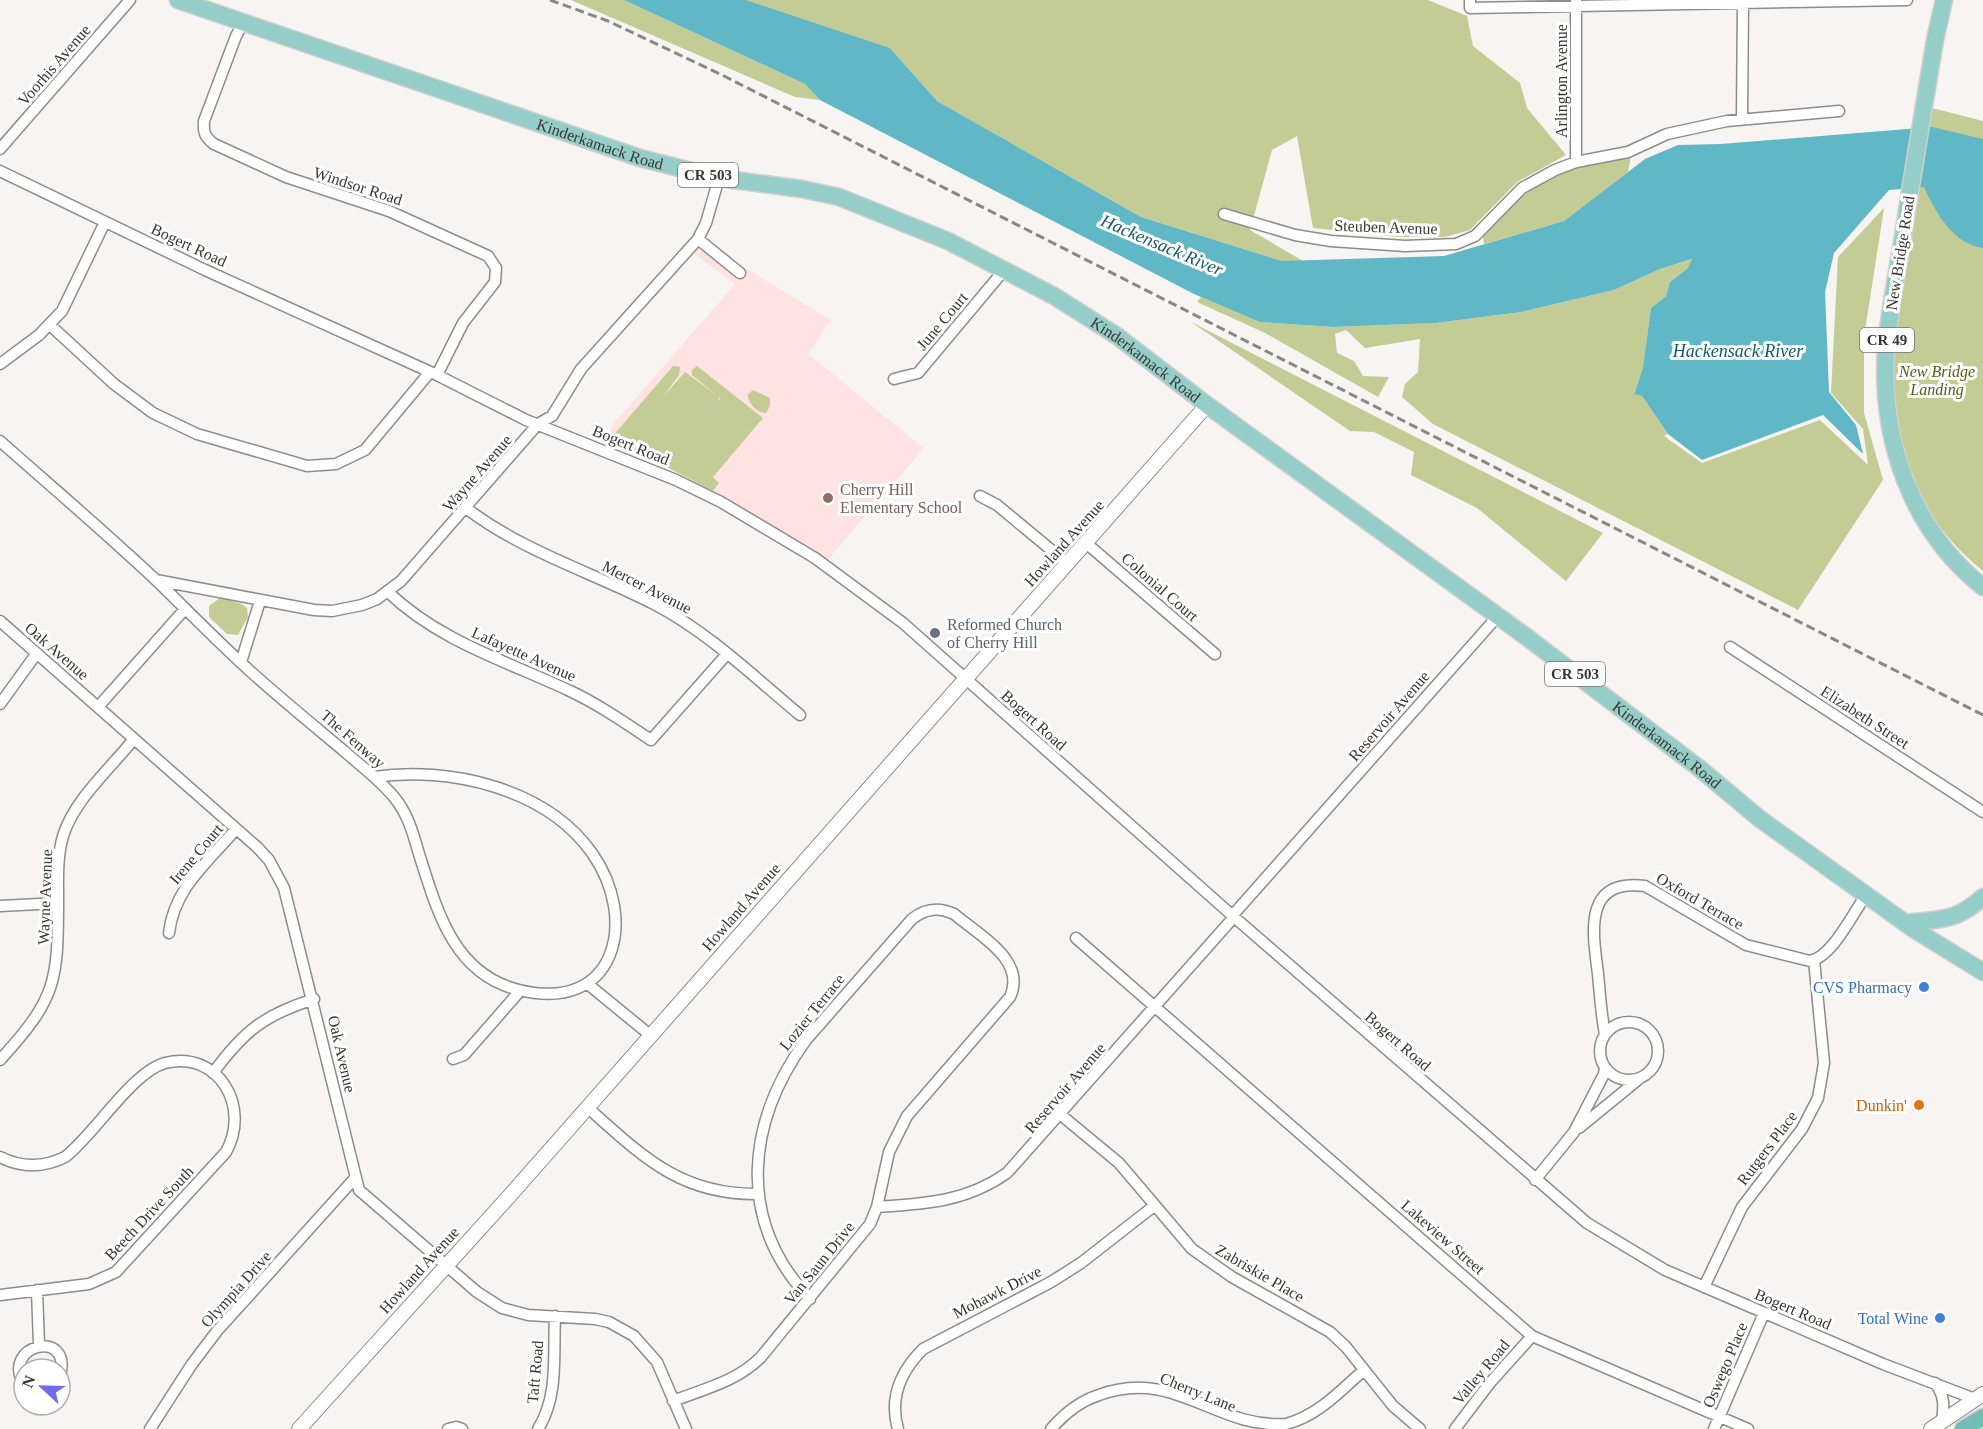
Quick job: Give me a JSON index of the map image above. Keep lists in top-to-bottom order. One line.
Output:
{"streets":{"main road":["Kinderkamack Road","CR 503","New Bridge Road","CR 49"],"street":["Voorhis Avenue","Arlington Avenue","Windsor Road","Steuben Avenue","Bogert Road","June Court","Wayne Avenue","Howland Avenue","Mercer Avenue","Colonial Court","Oak Avenue","Lafayette Avenue","Reservoir Avenue","Elizabeth Street","The Fenway","Irene Court","Oxford Terrace","Lozier Terrace","Rutgers Place","Beech Drive South","Lakeview Street","Van Saun Drive","Zabriskie Place","Olympia Drive","Mohawk Drive","Oswego Place","Taft Road","Valley Road","Cherry Lane"]},"crossings":[["Arlington Avenue","Steuben Avenue"],["Kinderkamack Road","Windsor Road"],["Kinderkamack Road","June Court"],["Kinderkamack Road","Wayne Avenue"],["Kinderkamack Road","Howland Avenue"],["Kinderkamack Road","Reservoir Avenue"],["Windsor Road","Bogert Road"],["Bogert Road","Wayne Avenue"],["Bogert Road","Howland Avenue"],["Bogert Road","Reservoir Avenue"],["Bogert Road","Oxford Terrace"],["Bogert Road","Rutgers Place"],["Bogert Road","Oswego Place"],["Wayne Avenue","Mercer Avenue"],["Wayne Avenue","Oak Avenue"],["Wayne Avenue","Lafayette Avenue"],["Wayne Avenue","The Fenway"],["Howland Avenue","Colonial Court"],["Howland Avenue","Oak Avenue"],["Mercer Avenue","Lafayette Avenue"],["Oak Avenue","Irene Court"],["Oak Avenue","Van Saun Drive"],["Oak Avenue","Olympia Drive"],["Oak Avenue","Taft Road"],["Reservoir Avenue","Lakeview Street"],["Reservoir Avenue","Van Saun Drive"],["Reservoir Avenue","Zabriskie Place"],["Oxford Terrace","Rutgers Place"],["Lozier Terrace","Van Saun Drive"],["Lakeview Street","Oswego Place"],["Lakeview Street","Valley Road"],["Zabriskie Place","Mohawk Drive"],["Zabriskie Place","Cherry Lane"]],"water":["Hackensack River"],"parks":["New Bridge Landing"],"places":["Cherry Hill Elementary School","Reformed Church of Cherry Hill","CVS Pharmacy","Dunkin'","Total Wine"],"north":"left"}
